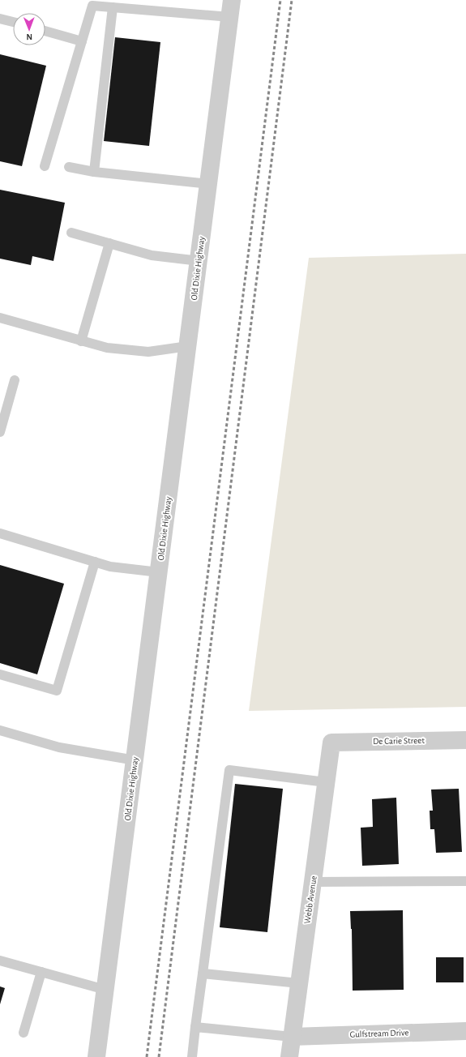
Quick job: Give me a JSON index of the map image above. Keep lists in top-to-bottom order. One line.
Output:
{"streets":{"street":["Old Dixie Highway","De Carie Street","Webb Avenue","Gulfstream Drive"]},"crossings":[["De Carie Street","Webb Avenue"],["Webb Avenue","Gulfstream Drive"]],"north":"bottom"}
